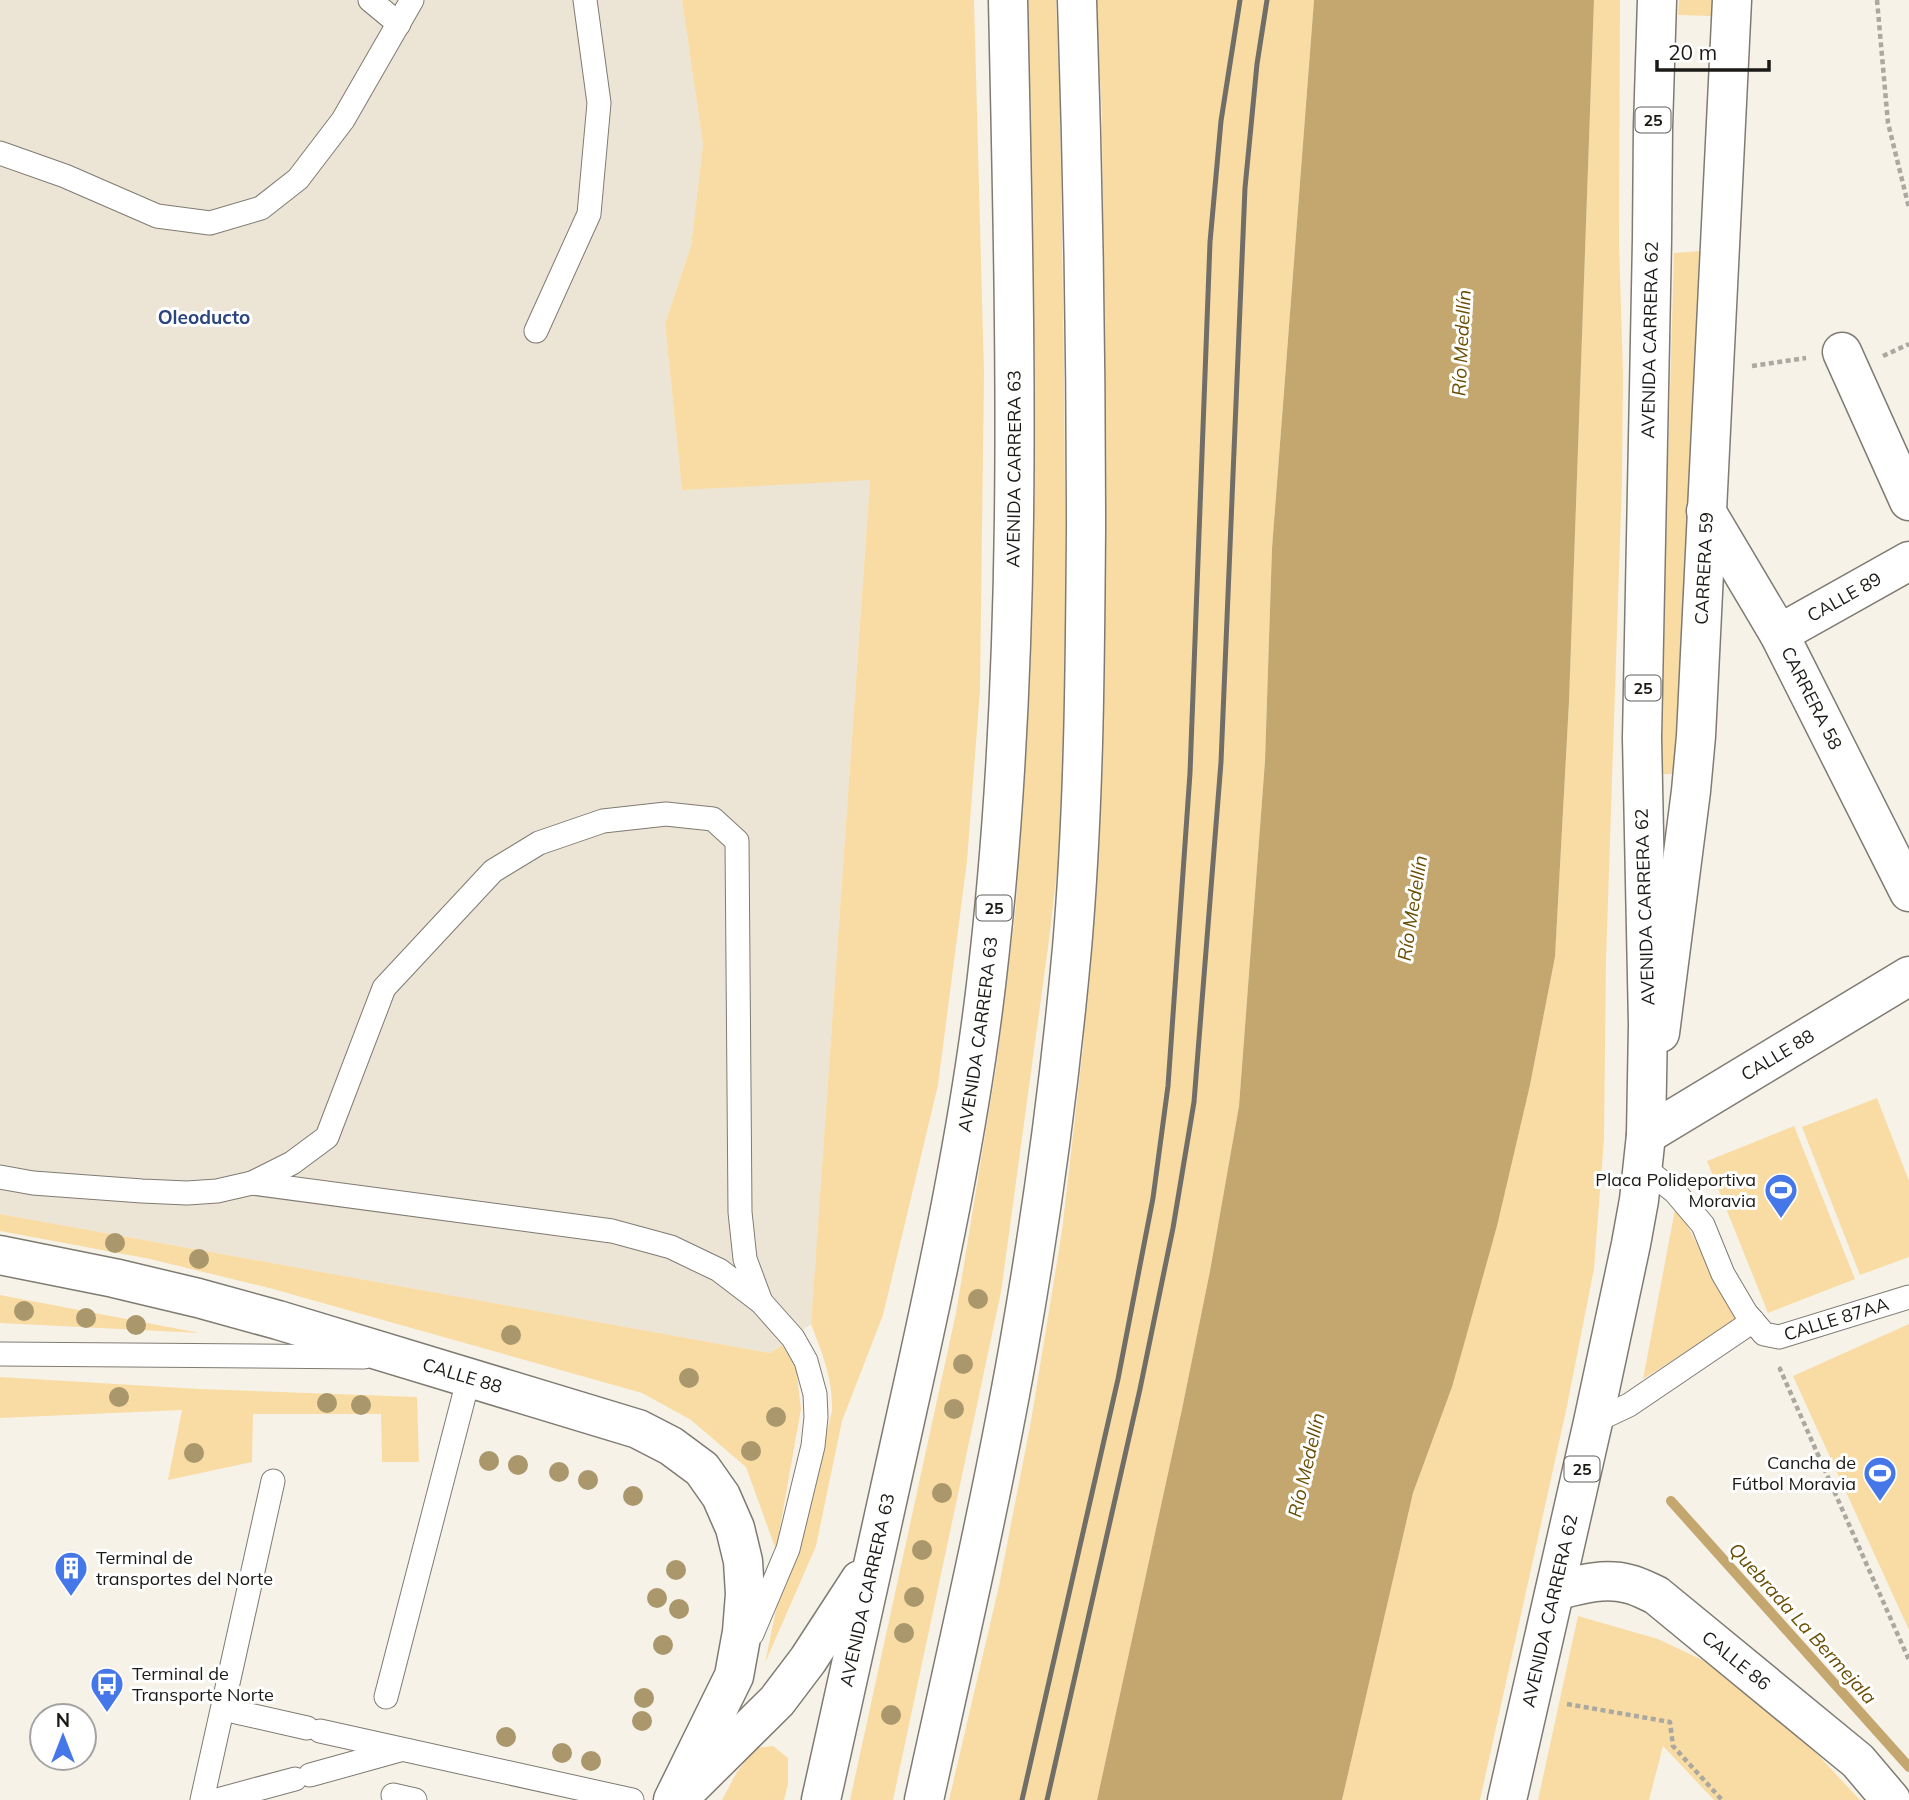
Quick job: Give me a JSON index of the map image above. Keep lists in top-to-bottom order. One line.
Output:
{"streets":{"main road":["25","AVENIDA CARRERA 62","AVENIDA CARRERA 63","CARRERA 59","CALLE 89","CARRERA 58","CALLE 88","CALLE 86"],"lane":["CALLE 87AA"]},"crossings":[["AVENIDA CARRERA 62","CARRERA 59"],["AVENIDA CARRERA 62","CALLE 88"],["AVENIDA CARRERA 62","CALLE 87AA"],["AVENIDA CARRERA 62","CALLE 86"],["CARRERA 59","CARRERA 58"],["CARRERA 59","CALLE 88"],["CARRERA 59","CALLE 87AA"],["CALLE 89","CARRERA 58"],["CALLE 88","CALLE 87AA"]],"districts":["Oleoducto"],"water":["Río Medellín","Quebrada La Bermejala"],"places":{"sports":["Placa Polideportiva Moravia","Cancha de Fútbol Moravia"],"building":["Terminal de transportes del Norte"],"bus stop":["Terminal de Transporte Norte"]},"scale_bar":"20 m","north":"top"}
